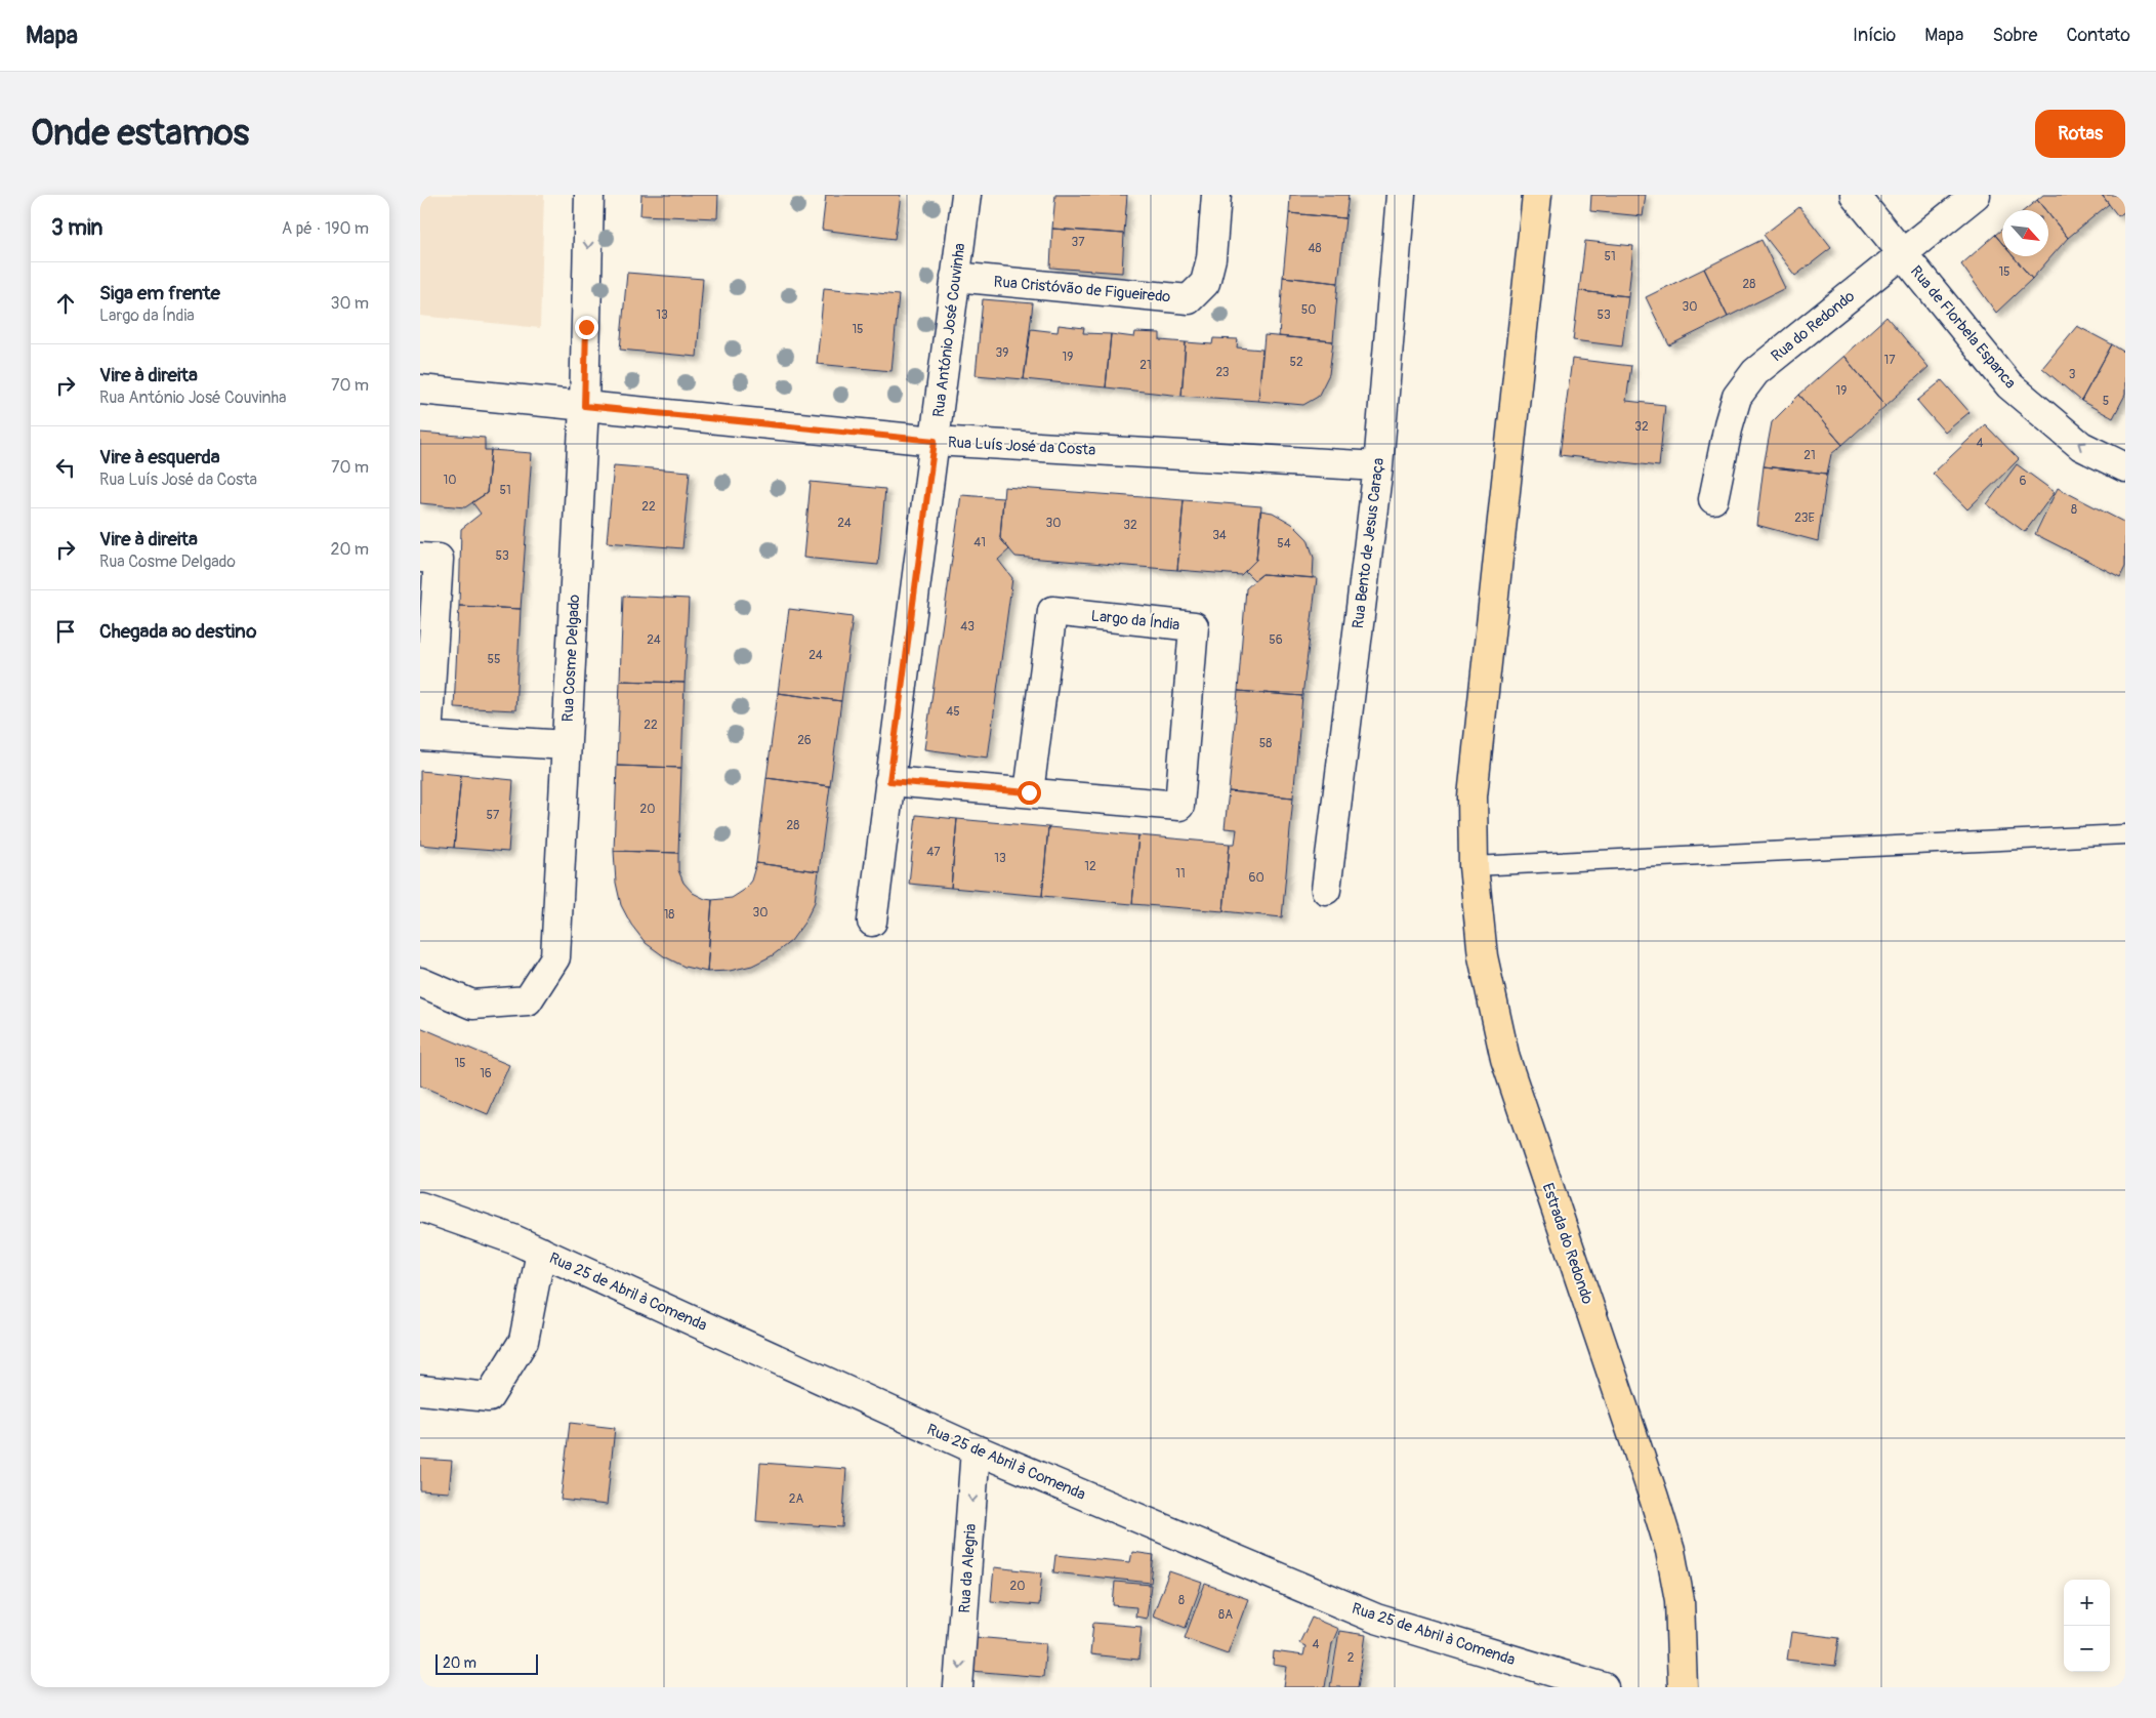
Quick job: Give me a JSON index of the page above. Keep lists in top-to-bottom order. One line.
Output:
{"streets":{"main road":["Estrada do Redondo"],"street":["Rua Cristóvão de Figueiredo","Rua do Redondo","Rua de Florbela Espanca","Rua António José Couvinha","Rua Luís José da Costa","Rua Bento de Jesus Caraça","Largo da Índia","Rua Cosme Delgado","Rua 25 de Abril à Comenda","Rua da Alegria"]},"crossings":[["Rua Cristóvão de Figueiredo","Rua António José Couvinha"],["Rua do Redondo","Rua de Florbela Espanca"],["Rua António José Couvinha","Rua Luís José da Costa"],["Rua António José Couvinha","Largo da Índia"],["Rua Luís José da Costa","Rua Bento de Jesus Caraça"],["Rua Luís José da Costa","Rua Cosme Delgado"],["Rua 25 de Abril à Comenda","Rua da Alegria"]],"one_way":["Rua de Florbela Espanca","Rua da Alegria"],"house_numbers":["37","48","51","15","28","30","50","13","53","15","39","19","17","52","21","23","3","19","5","32","4","21","10","6","51","22","8","23E","24","30","32","34","41","54","53","43","24","56","24","55","45","22","26","58","20","57","28","47","13","12","11","60","30","18","15","16","2A","20","8","8A","4","2"],"scale_bar":"20 m","north":"bottom right","page":{"header":"Mapa","nav":["Início","Mapa","Sobre","Contato"],"buttons":"Rotas","title":"Onde estamos","heading":["3 min","A pé · 190 m"],"list":[["Siga em frente","Largo da Índia","30 m"],["Vire à direita","Rua António José Couvinha","70 m"],["Vire à esquerda","Rua Luís José da Costa","70 m"],["Vire à direita","Rua Cosme Delgado","20 m"],"Chegada ao destino"],"map_buttons":["+","−"],"scale":"20 m"}}
